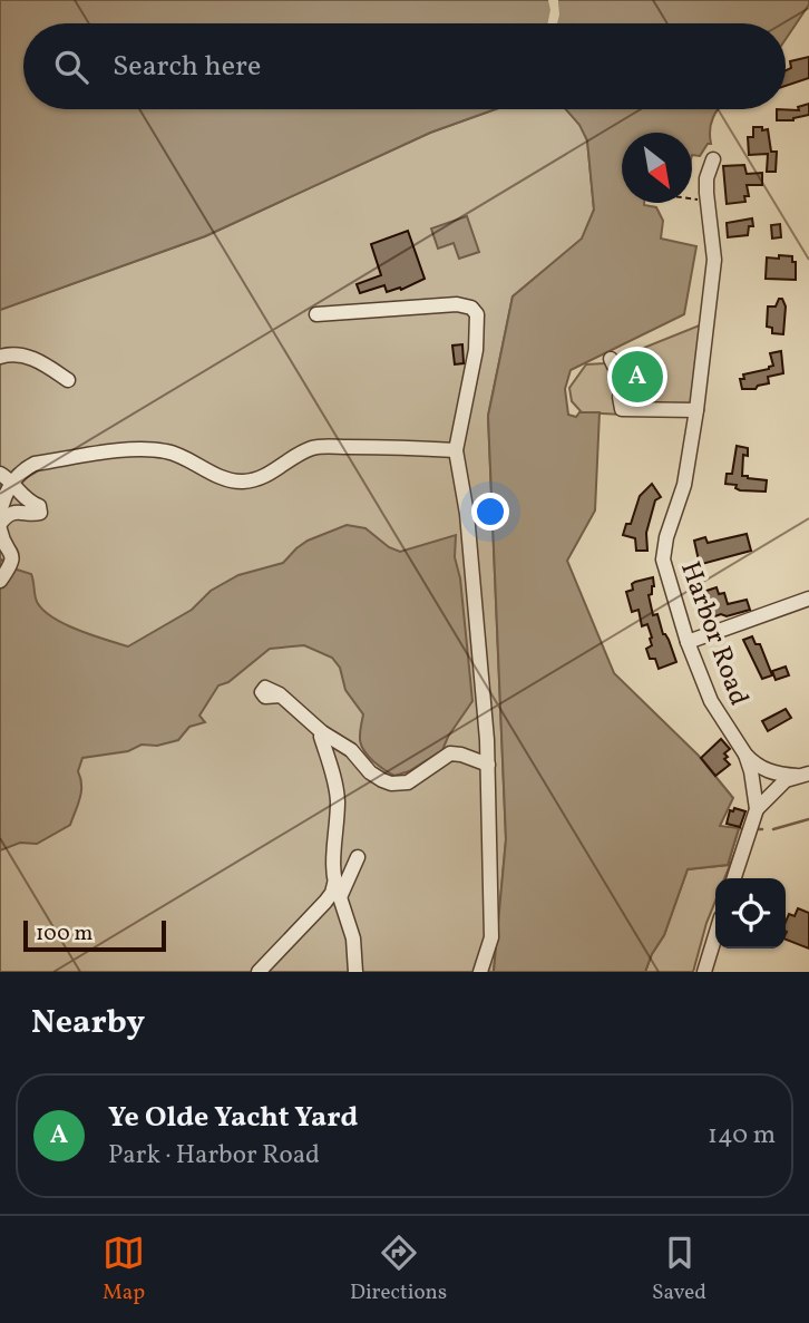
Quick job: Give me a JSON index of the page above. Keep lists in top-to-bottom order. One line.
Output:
{"streets":{"street":["Harbor Road"]},"scale_bar":"100 m","north":"bottom right","page":{"search":"Search here","pins":"A","scale":"100 m","heading":"Nearby","list":[{"mark":"A","name":"Ye Olde Yacht Yard","note":"Park · Harbor Road","value":"140 m"}],"nav":["Map","Directions","Saved"]}}
